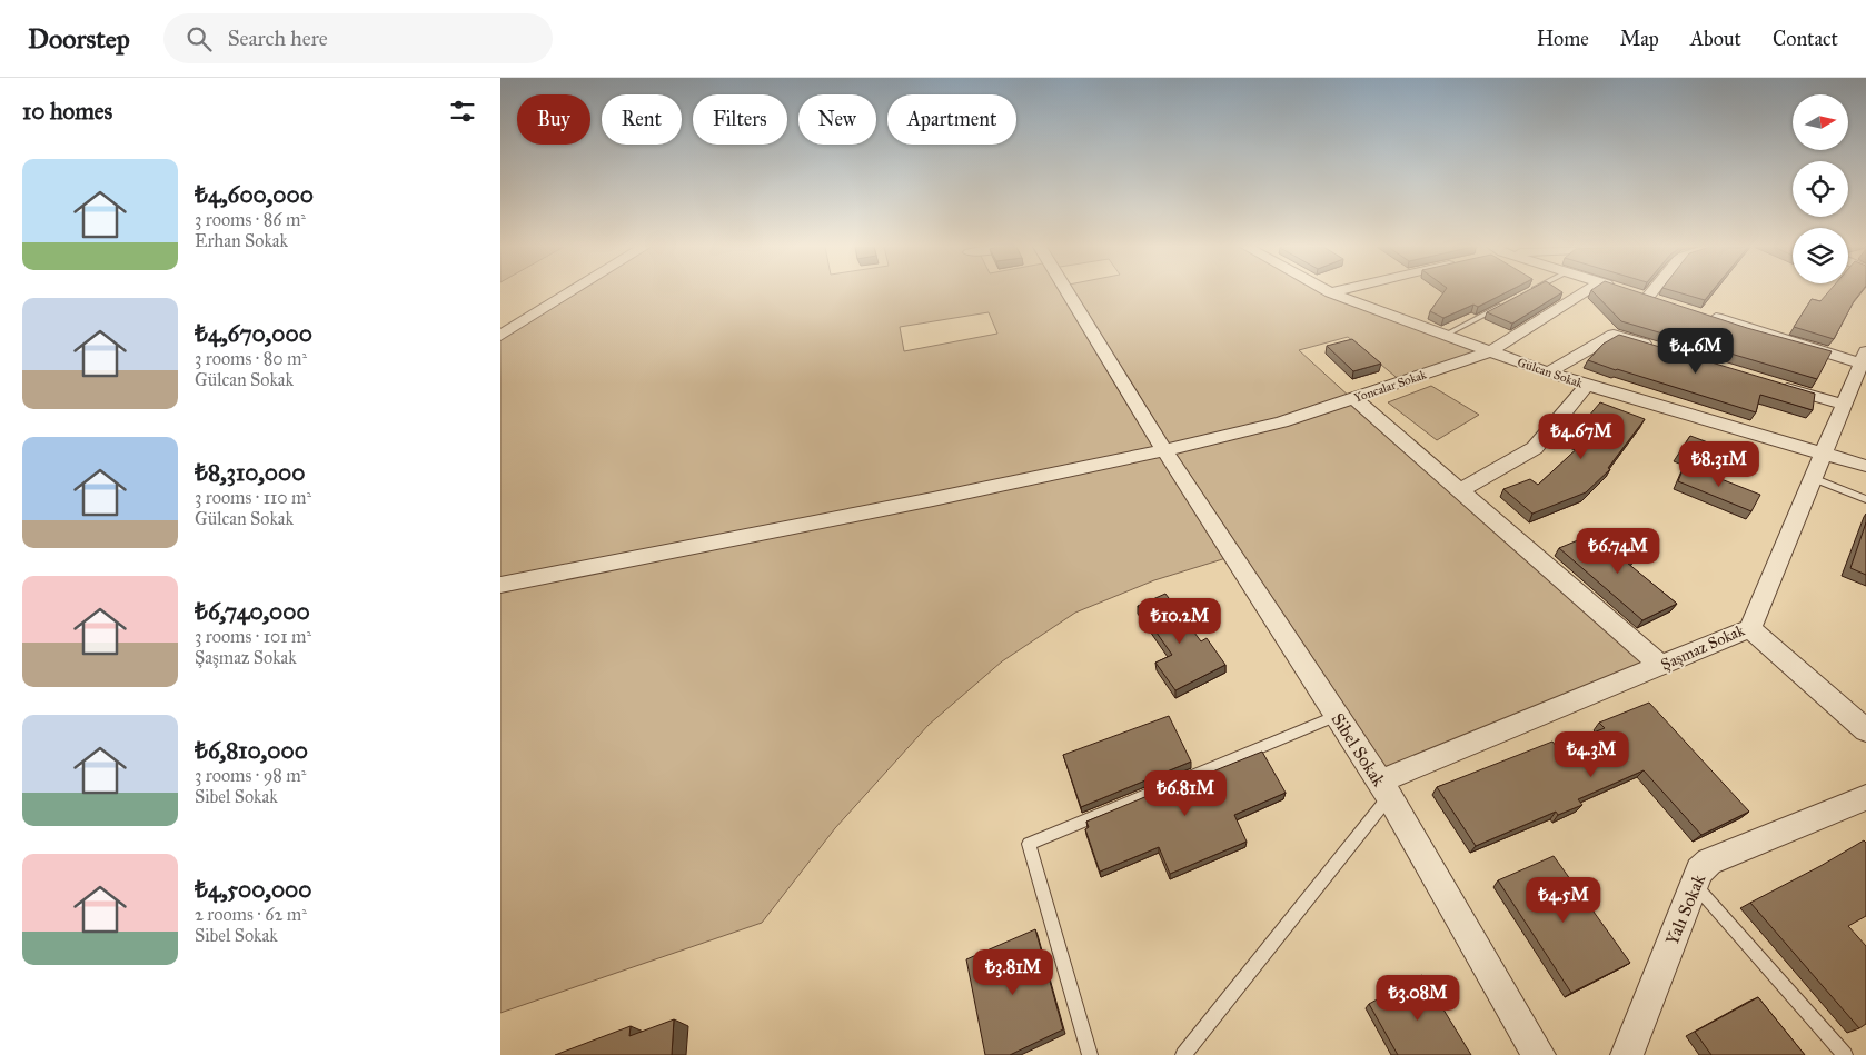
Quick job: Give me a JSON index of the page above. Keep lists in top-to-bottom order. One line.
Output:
{"streets":{"street":["Gülcan Sokak","Yoncalar Sokak","Şaşmaz Sokak","Sibel Sokak","Yalı Sokak"]},"crossings":[["Gülcan Sokak","Yoncalar Sokak"],["Gülcan Sokak","Şaşmaz Sokak"],["Yoncalar Sokak","Sibel Sokak"],["Şaşmaz Sokak","Sibel Sokak"]],"north":"right","page":{"header":"Doorstep","search":"Search here","nav":["Home","Map","About","Contact"],"heading":"10 homes","chip":["Buy","Rent","Filters","New","Apartment"],"list":[{"name":"₺4,600,000","note":"3 rooms · 86 m² · Erhan Sokak"},{"name":"₺4,670,000","note":"3 rooms · 80 m² · Gülcan Sokak"},{"name":"₺8,310,000","note":"3 rooms · 110 m² · Gülcan Sokak"},{"name":"₺6,740,000","note":"3 rooms · 101 m² · Şaşmaz Sokak"},{"name":"₺6,810,000","note":"3 rooms · 98 m² · Sibel Sokak"},{"name":"₺4,500,000","note":"2 rooms · 62 m² · Sibel Sokak"}],"price":["₺4.6M","₺4.67M","₺8.31M","₺6.74M","₺10.2M","₺4.3M","₺6.81M","₺4.5M","₺3.81M","₺3.08M"]}}
